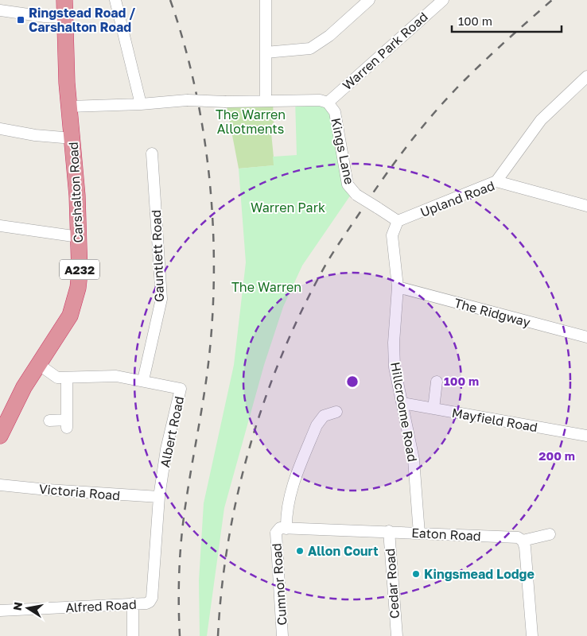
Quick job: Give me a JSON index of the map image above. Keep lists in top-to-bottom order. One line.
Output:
{"streets":{"highway":["Carshalton Road","A232"],"street":["Warren Park Road","Kings Lane","Upland Road","Gauntlett Road","The Ridgway","Hillcroome Road","Mayfield Road","Albert Road","Victoria Road","Eaton Road","Cedar Road","Cumnor Road","Alfred Road"]},"crossings":[["Warren Park Road","Kings Lane"],["Kings Lane","Carshalton Road"],["Kings Lane","Upland Road"],["Kings Lane","Hillcroome Road"],["Carshalton Road","Albert Road"],["Upland Road","Hillcroome Road"],["Gauntlett Road","Albert Road"],["The Ridgway","Hillcroome Road"],["Hillcroome Road","Mayfield Road"],["Hillcroome Road","Eaton Road"],["Albert Road","Victoria Road"],["Albert Road","Alfred Road"],["Eaton Road","Cedar Road"],["Eaton Road","Cumnor Road"]],"parks":["The Warren Allotments","Warren Park","The Warren"],"places":{"transit":["Ringstead Road / Carshalton Road"],"other":["Allon Court","Kingsmead Lodge"]},"scale_bar":"100 m","north":"left","rings":["100 m","200 m"]}
